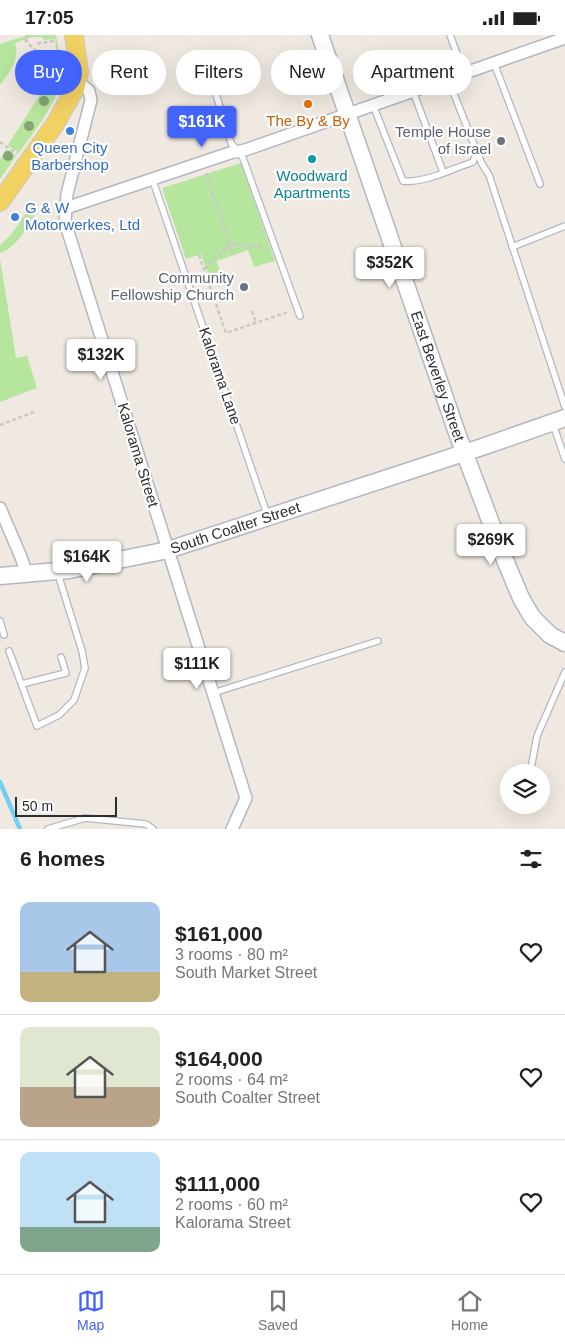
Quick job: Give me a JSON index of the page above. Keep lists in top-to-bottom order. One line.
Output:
{"streets":{"main road":["East Beverley Street","South Coalter Street"],"street":["Kalorama Street"],"lane":["Kalorama Lane"]},"crossings":[["Kalorama Lane","South Coalter Street"],["East Beverley Street","South Coalter Street"],["Kalorama Street","South Coalter Street"]],"places":["The By & By","Queen City Barbershop","Temple House of Israel","Woodward Apartments","G & W Motorwerkes, Ltd","Community Fellowship Church"],"scale_bar":"50 m","page":{"status":"17:05","chip":["Buy","Rent","Filters","New","Apartment"],"price":["$161K","$352K","$132K","$269K","$164K","$111K"],"scale":"50 m","heading":"6 homes","list":[{"name":"$161,000","note":"3 rooms · 80 m² · South Market Street"},{"name":"$164,000","note":"2 rooms · 64 m² · South Coalter Street"},{"name":"$111,000","note":"2 rooms · 60 m² · Kalorama Street"}],"tabs":["Map","Saved","Home"]}}
